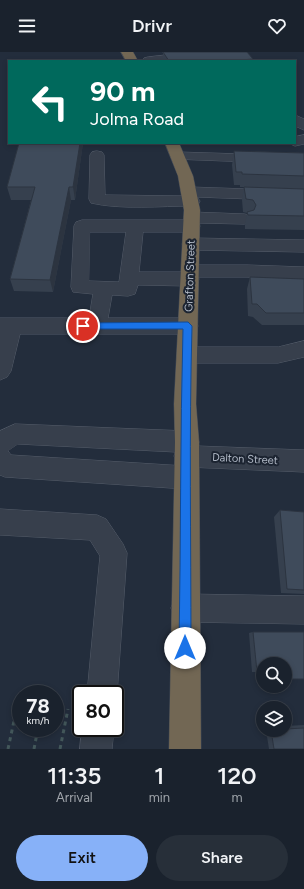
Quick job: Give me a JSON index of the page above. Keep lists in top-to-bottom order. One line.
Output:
{"streets":{"highway":["Grafton Street"],"street":["Dalton Street"]},"crossings":[["Grafton Street","Dalton Street"]],"page":{"header":"Drivr","turn":["90 m","Jolma Road"],"speed":"78 km/h","limit":"80","eta":["11:35","Arrival","1","min","120","m"],"buttons":["Exit","Share"]}}
